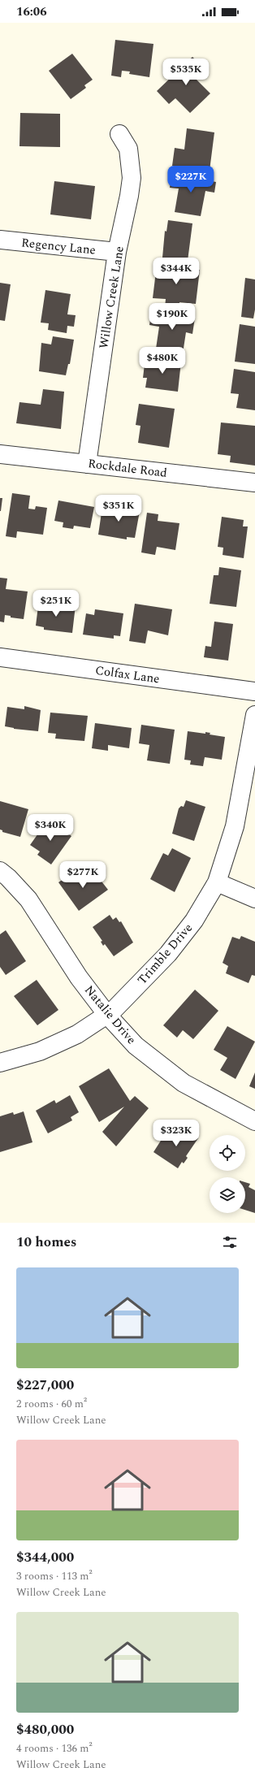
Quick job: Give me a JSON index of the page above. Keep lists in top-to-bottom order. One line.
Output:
{"streets":{"street":["Regency Lane","Willow Creek Lane","Rockdale Road","Colfax Lane","Trimble Drive","Natalie Drive"]},"crossings":[["Regency Lane","Willow Creek Lane"],["Willow Creek Lane","Rockdale Road"],["Trimble Drive","Natalie Drive"]],"page":{"status":"16:06","price":["$535K","$227K","$344K","$190K","$480K","$351K","$251K","$340K","$277K","$323K"],"heading":"10 homes","list":[{"name":"$227,000","note":"2 rooms · 60 m² · Willow Creek Lane"},{"name":"$344,000","note":"3 rooms · 113 m² · Willow Creek Lane"},{"name":"$480,000","note":"4 rooms · 136 m² · Willow Creek Lane"}]}}
